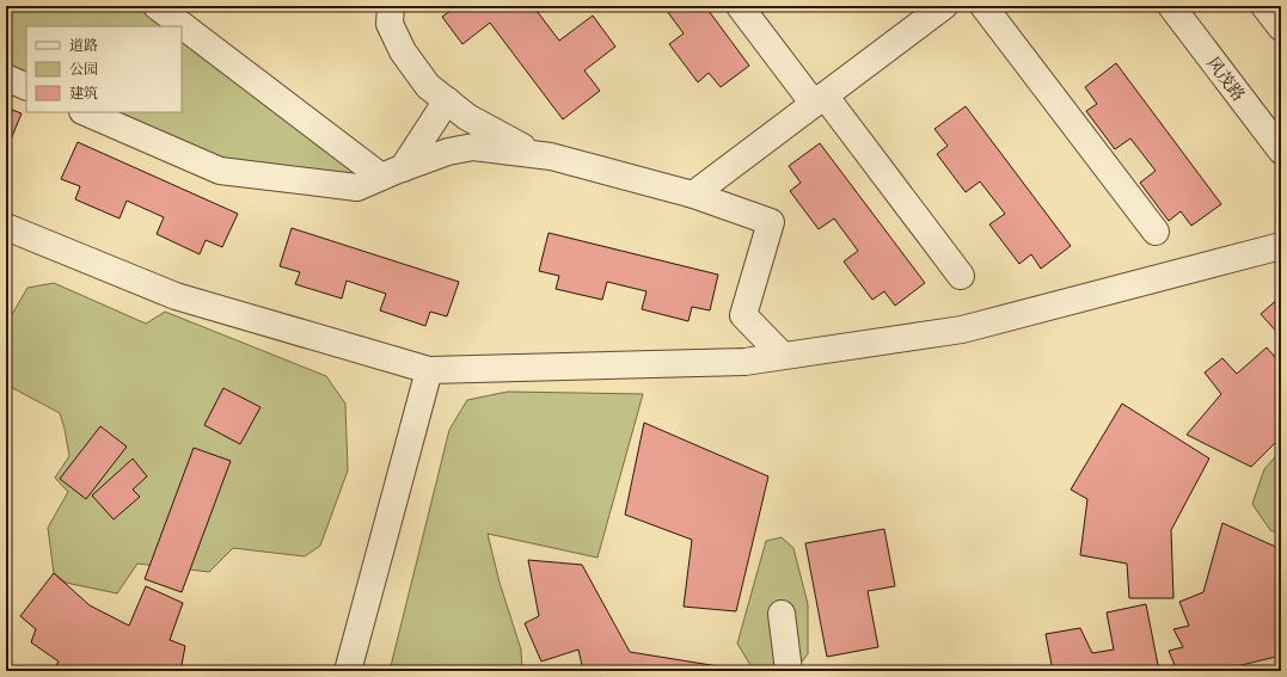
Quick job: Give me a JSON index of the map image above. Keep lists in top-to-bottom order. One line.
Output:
{"streets":{"street":["风茂路"]},"legend":["道路","公园","建筑"]}
